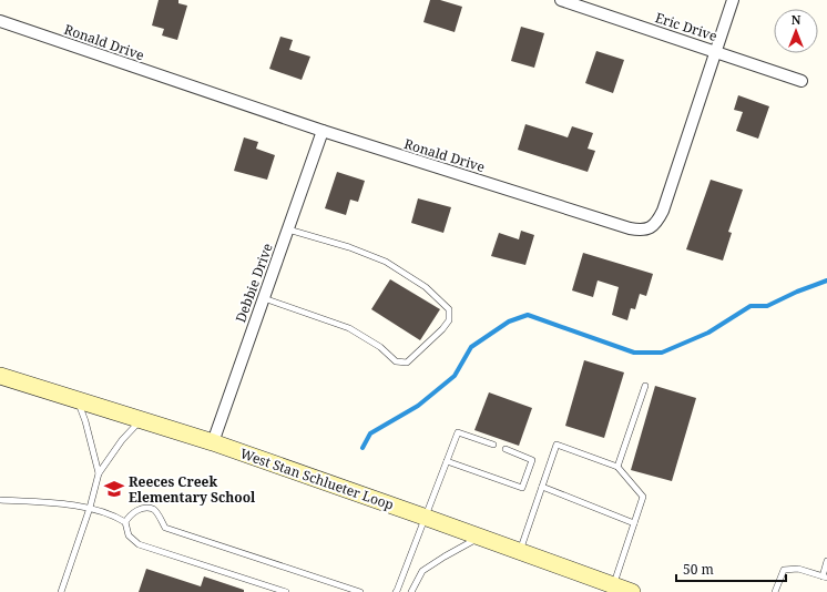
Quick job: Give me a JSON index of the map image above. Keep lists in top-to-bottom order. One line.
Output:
{"streets":{"main road":["West Stan Schlueter Loop"],"street":["Eric Drive","Ronald Drive","Debbie Drive"]},"crossings":[["Eric Drive","Ronald Drive"],["Ronald Drive","Debbie Drive"],["Debbie Drive","West Stan Schlueter Loop"]],"places":{"school or university":["Reeces Creek Elementary School"]},"scale_bar":"50 m","north":"top"}
